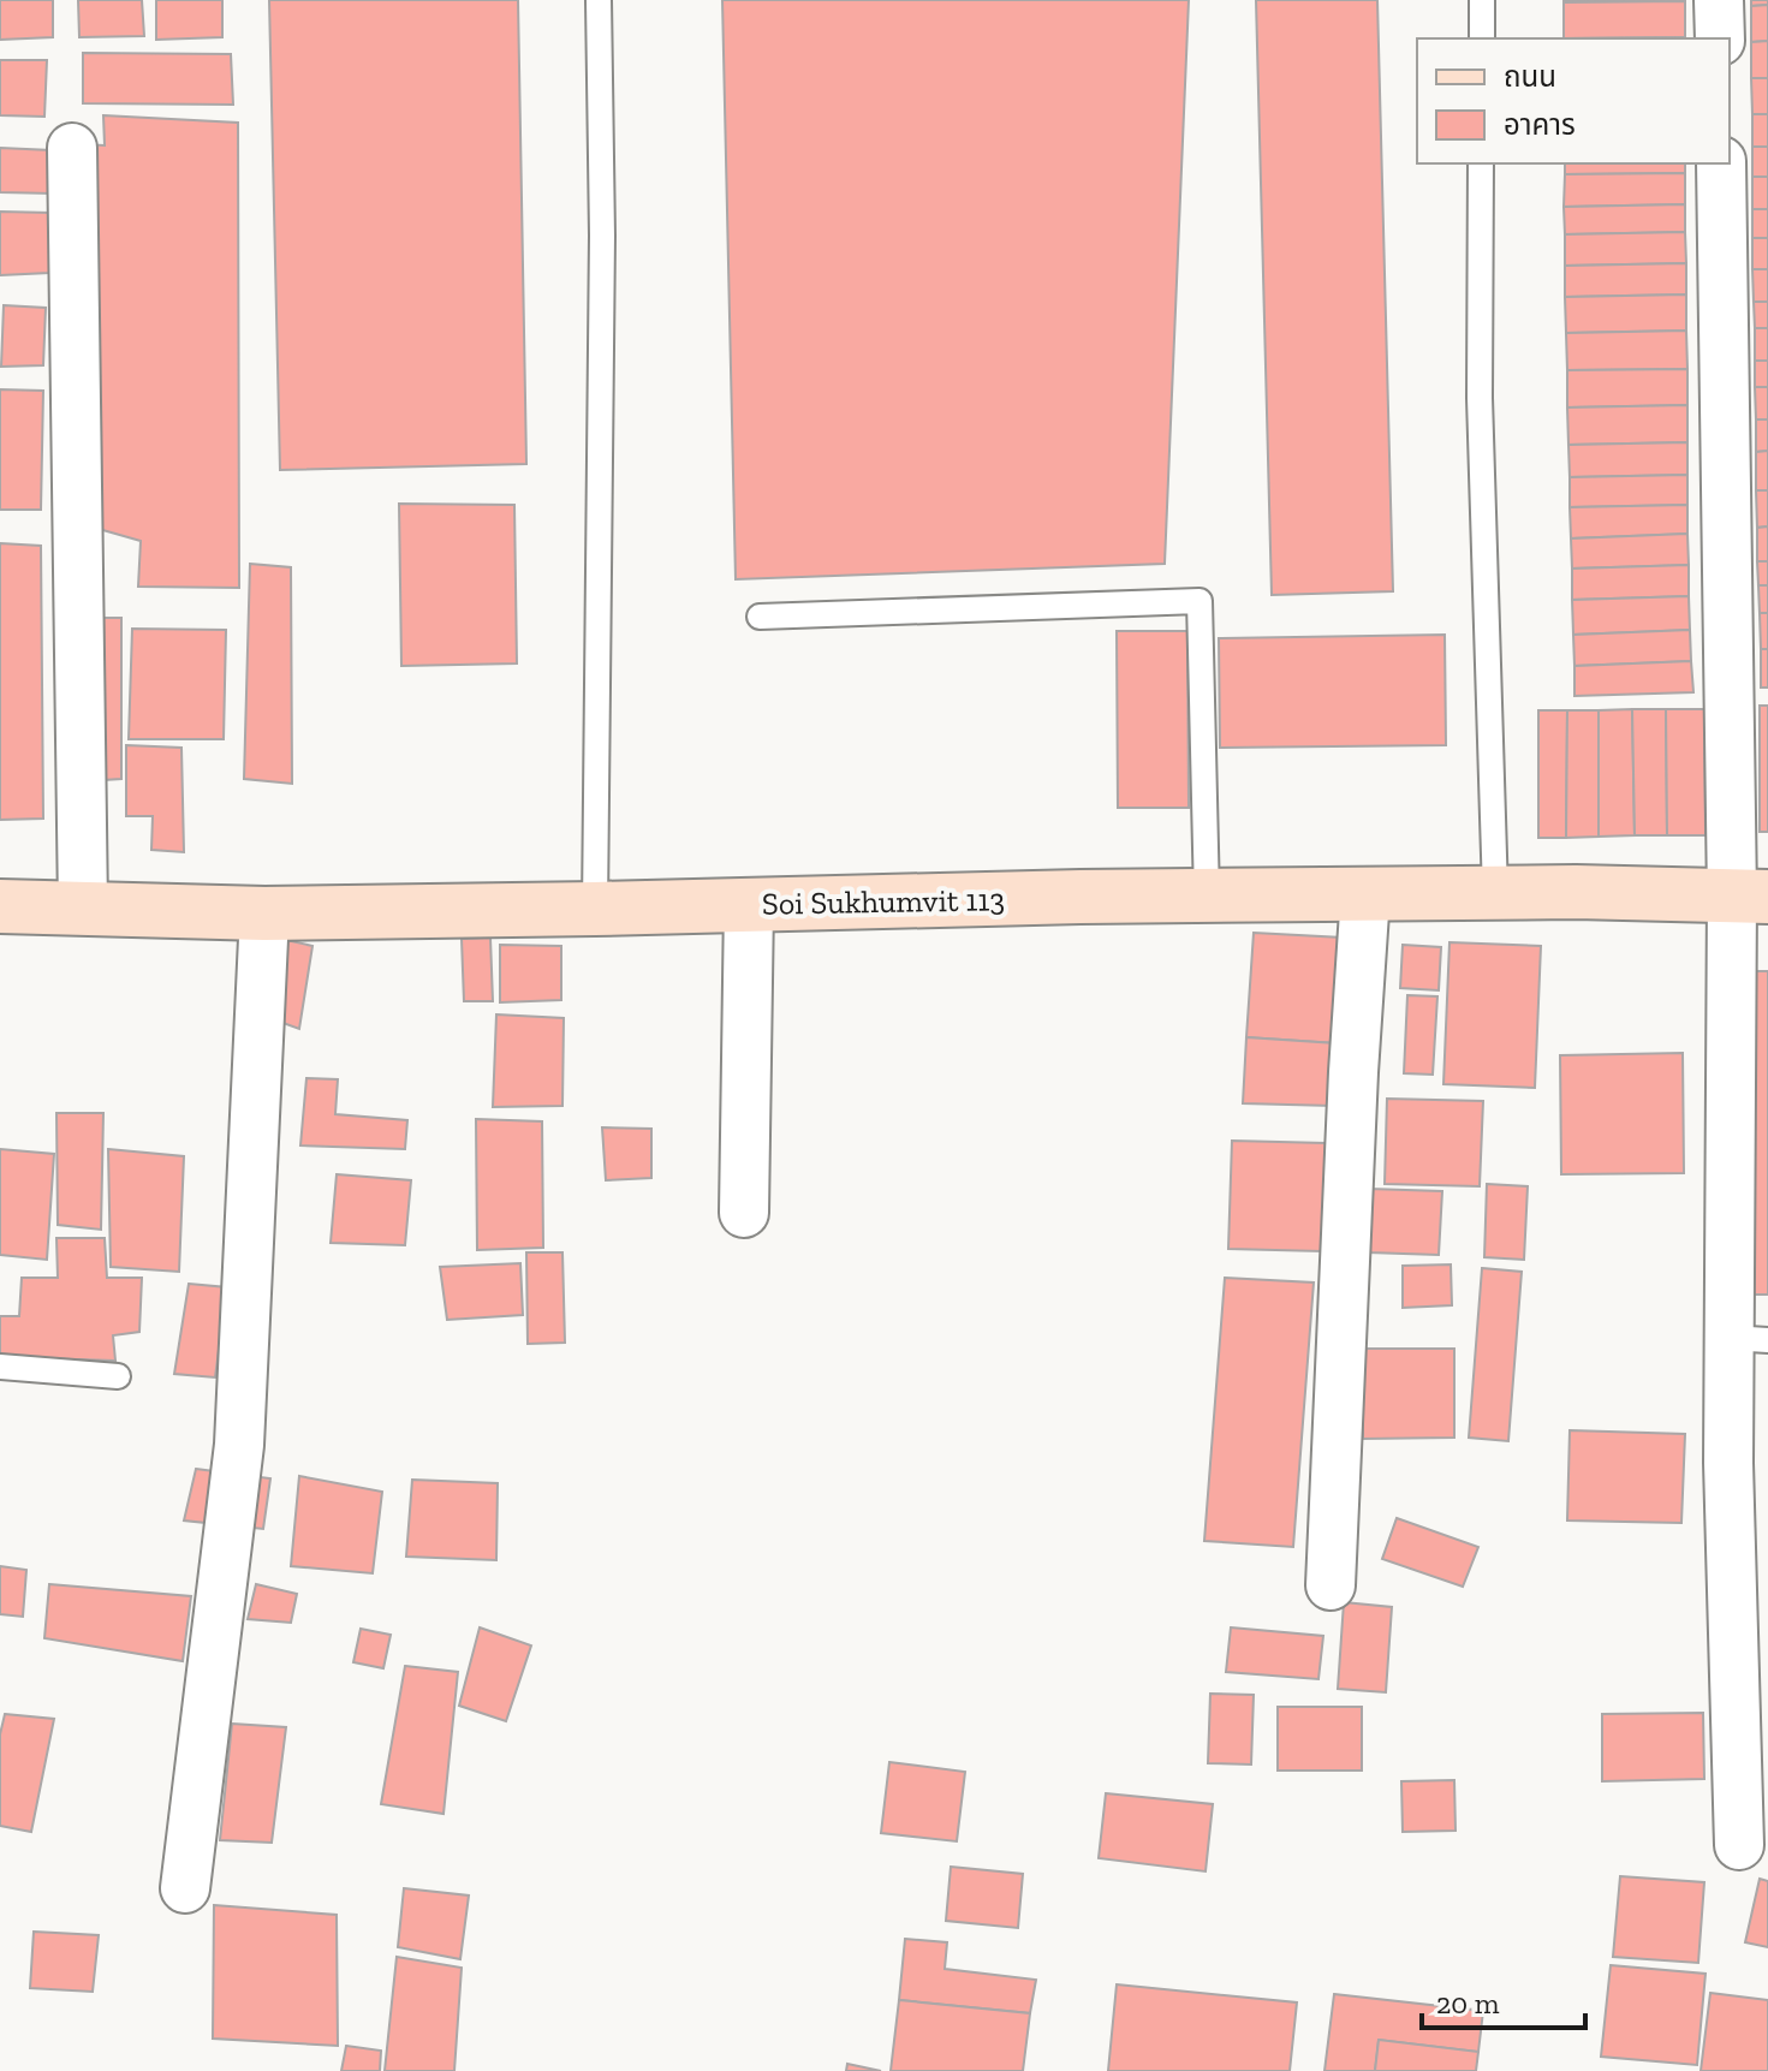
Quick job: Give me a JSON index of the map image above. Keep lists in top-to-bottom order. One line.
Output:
{"streets":{"main road":["Soi Sukhumvit 113"]},"legend":["ถนน","อาคาร"],"scale_bar":"20 m"}
